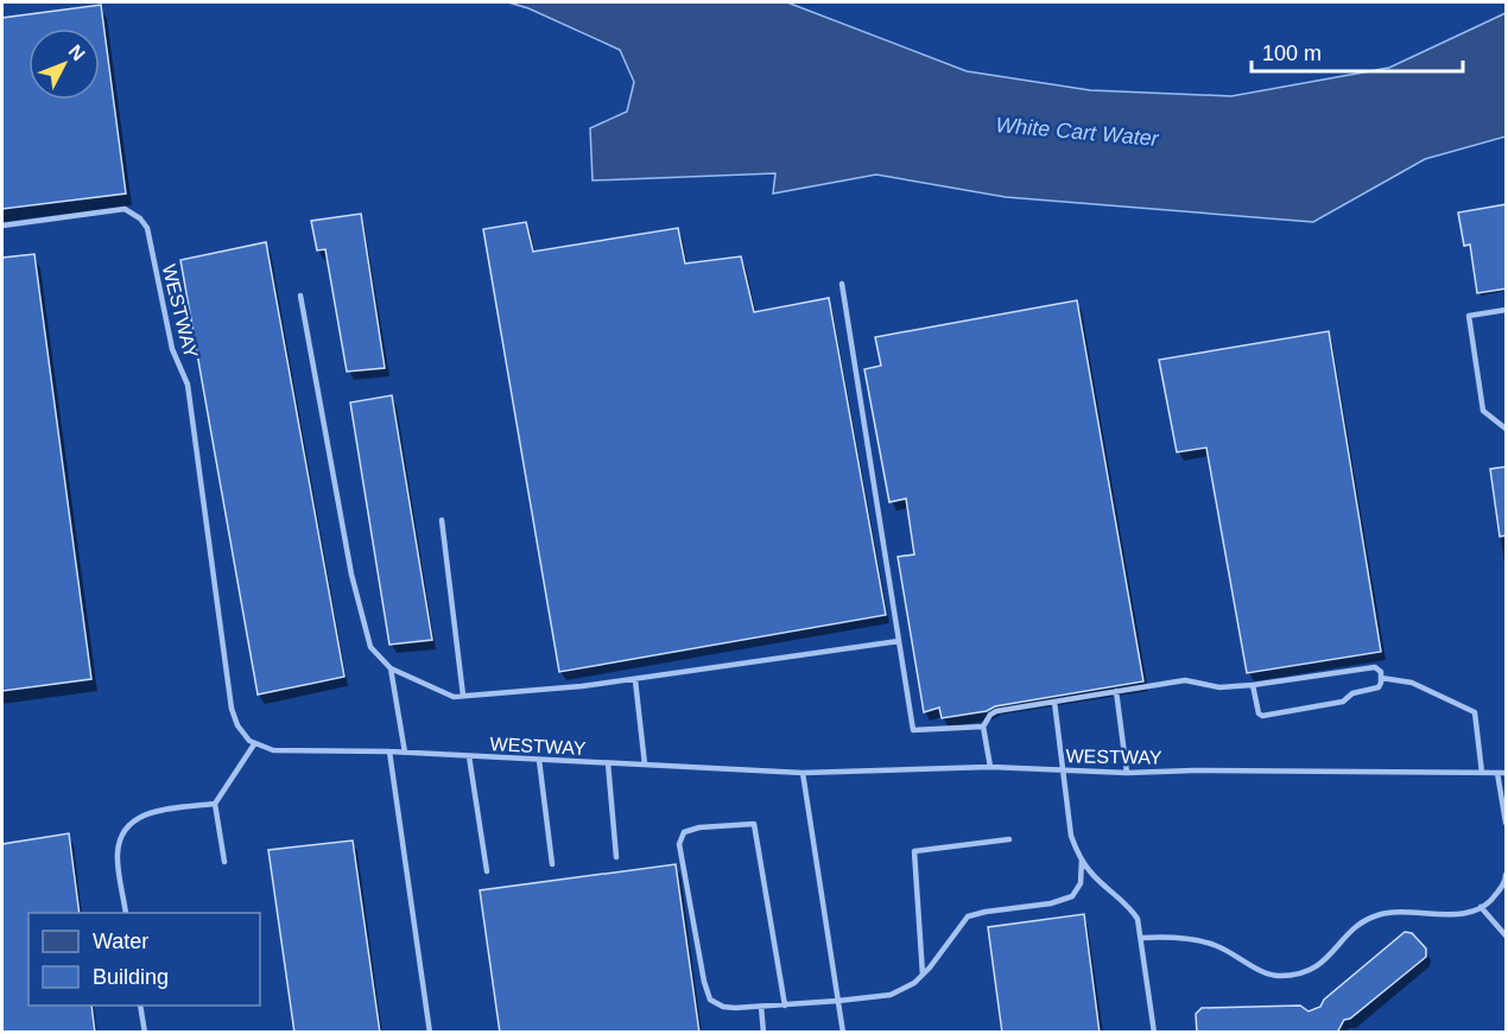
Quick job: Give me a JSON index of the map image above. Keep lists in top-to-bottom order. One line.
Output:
{"streets":{"lane":["WESTWAY"]},"water":["White Cart Water"],"legend":["Water","Building"],"scale_bar":"100 m","north":"top right"}
